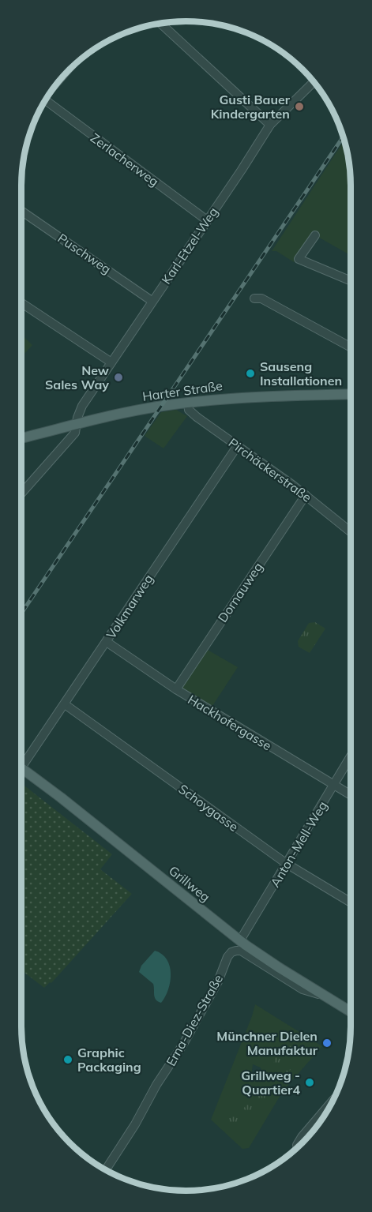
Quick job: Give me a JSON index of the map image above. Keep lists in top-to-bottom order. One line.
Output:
{"streets":{"main road":["Harter Straße","Grillweg"],"street":["Zerlacherweg","Karl-Etzel-Weg","Puschweg","Pirchäckerstraße","Dornauweg","Volkmarweg","Hackhofergasse","Schoygasse","Anton-Mell-Weg","Erna-Diez-Straße"]},"crossings":[["Zerlacherweg","Karl-Etzel-Weg"],["Karl-Etzel-Weg","Puschweg"],["Karl-Etzel-Weg","Harter Straße"],["Harter Straße","Pirchäckerstraße"],["Pirchäckerstraße","Dornauweg"],["Pirchäckerstraße","Volkmarweg"],["Dornauweg","Hackhofergasse"],["Volkmarweg","Hackhofergasse"],["Volkmarweg","Schoygasse"],["Hackhofergasse","Anton-Mell-Weg"],["Schoygasse","Anton-Mell-Weg"],["Anton-Mell-Weg","Grillweg"],["Grillweg","Erna-Diez-Straße"]],"places":["Gusti Bauer Kindergarten","Sauseng Installationen","New Sales Way","Münchner Dielen Manufaktur","Graphic Packaging","Grillweg - Quartier4"]}
